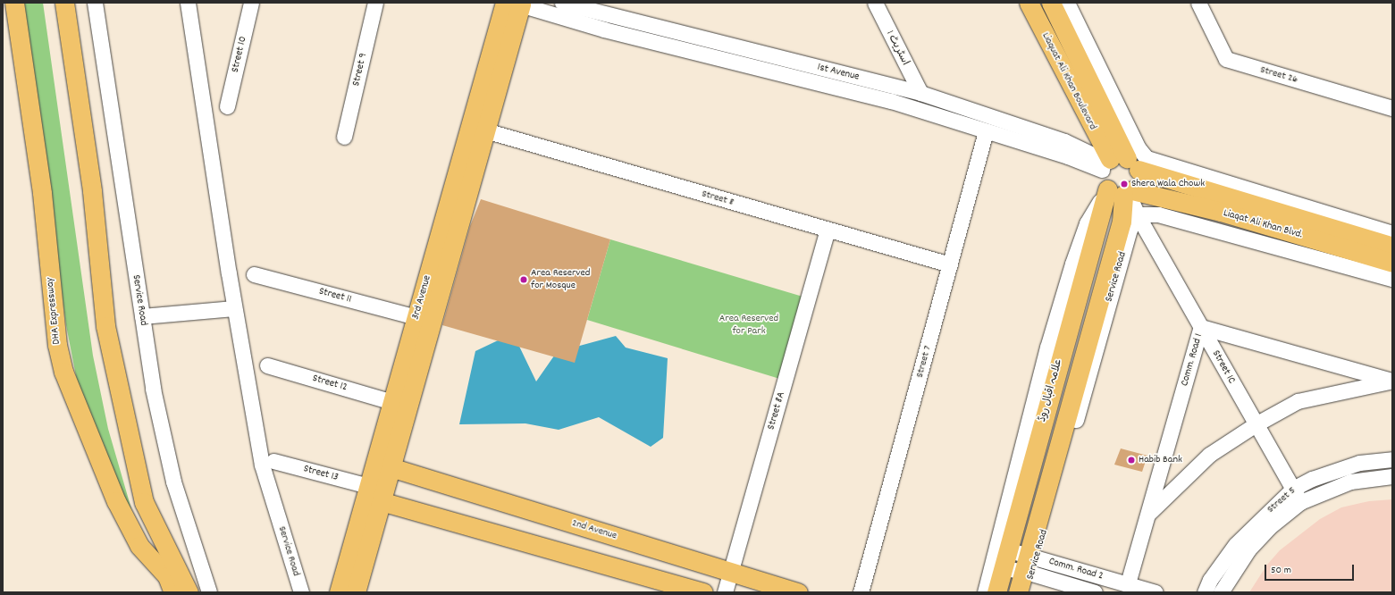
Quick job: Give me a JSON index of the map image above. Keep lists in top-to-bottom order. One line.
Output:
{"streets":{"main road":["Liaquat Ali Khan Boulevard","Liaqat Ali Khan Blvd.","3rd Avenue","DHA Expressway","علامہ اقبال روڈ","2nd Avenue"],"street":["اسٹریٹ 1","Street 10","Street 9","1st Avenue","Street 26","Street 8","Service Road","Street 11","Comm. Road 1","Street 7","Street 1C","Street 12","Street 8A","Street 13","Street 5","Comm. Road 2"]},"crossings":[["اسٹریٹ 1","1st Avenue"],["1st Avenue","Liaquat Ali Khan Boulevard"],["1st Avenue","Liaqat Ali Khan Blvd."],["Liaquat Ali Khan Boulevard","Liaqat Ali Khan Blvd."],["Street 8","3rd Avenue"],["Street 8","Street 7"],["Street 8","Street 8A"],["Liaqat Ali Khan Blvd.","Street 1C"],["Liaqat Ali Khan Blvd.","علامہ اقبال روڈ"],["Service Road","Street 1C"],["Service Road","Comm. Road 2"],["Street 11","3rd Avenue"],["3rd Avenue","Street 12"],["3rd Avenue","Street 13"],["3rd Avenue","2nd Avenue"],["Comm. Road 1","Street 1C"],["Comm. Road 1","Comm. Road 2"],["Street 1C","علامہ اقبال روڈ"],["Street 1C","Street 5"],["علامہ اقبال روڈ","Comm. Road 2"],["Street 8A","2nd Avenue"]],"parks":["Area Reserved for Park"],"places":["Shera Wala Chowk","Area Reserved for Mosque","Habib Bank"],"scale_bar":"50 m"}
